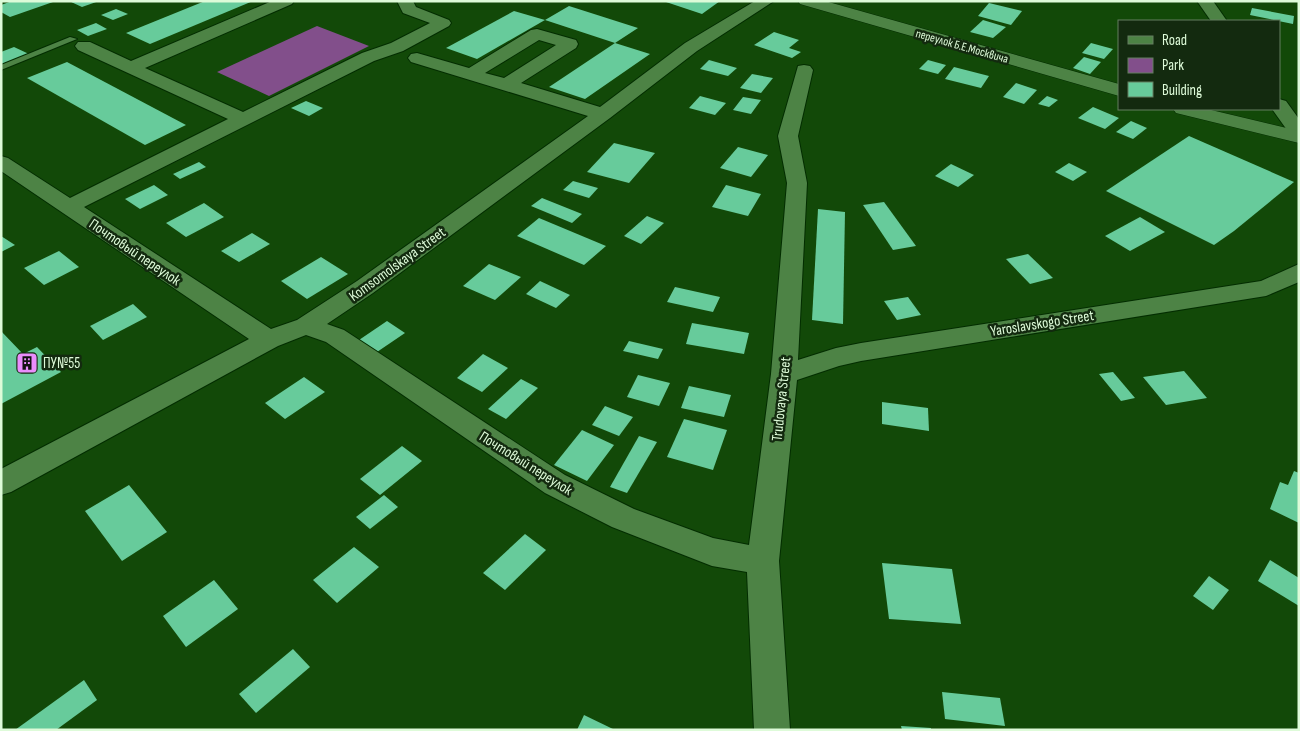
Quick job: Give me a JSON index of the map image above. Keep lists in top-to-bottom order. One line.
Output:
{"streets":{"street":["переулок Б.Е.Москвича","Почтовый переулок","Komsomolskaya Street","Yaroslavskogo Street","Trudovaya Street"]},"crossings":[["Почтовый переулок","Komsomolskaya Street"],["Почтовый переулок","Trudovaya Street"],["Yaroslavskogo Street","Trudovaya Street"]],"places":{"building":["ПУ№55"]},"legend":["Road","Park","Building"]}
